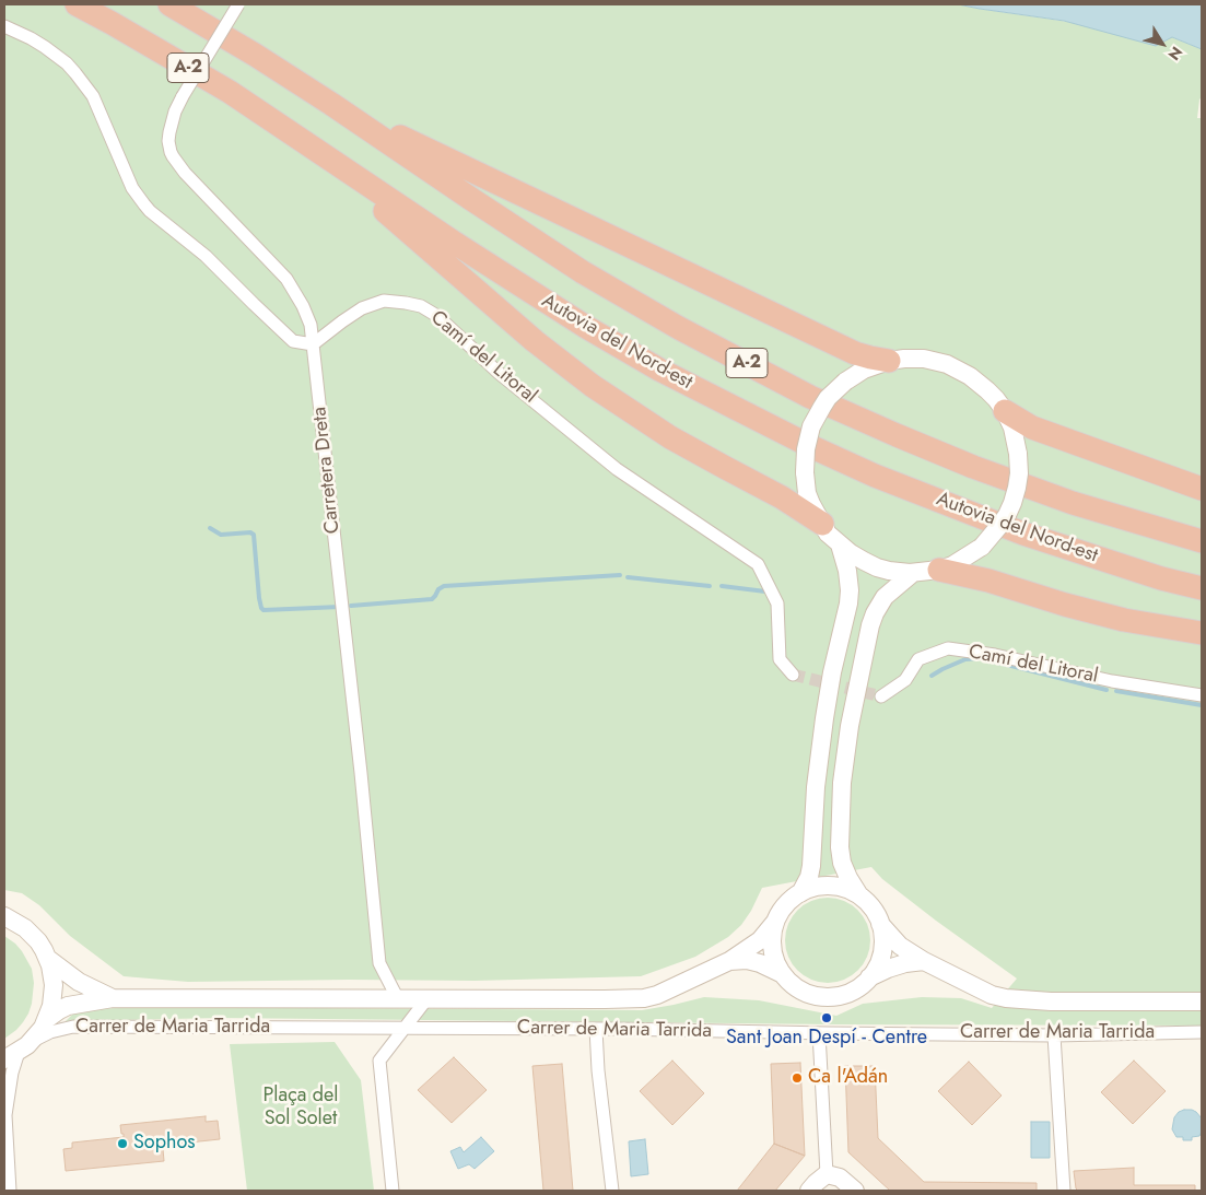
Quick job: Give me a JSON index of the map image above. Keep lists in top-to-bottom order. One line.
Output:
{"streets":{"highway":["A-2","Autovia del Nord-est"],"main road":["Carrer de Maria Tarrida"],"street":["Camí del Litoral","Carretera Dreta"]},"crossings":[["Camí del Litoral","Carretera Dreta"],["Carretera Dreta","Carrer de Maria Tarrida"]],"parks":["Plaça del Sol Solet"],"places":["Sant Joan Despí - Centre","Ca l'Adán","Sophos"],"north":"bottom right"}
